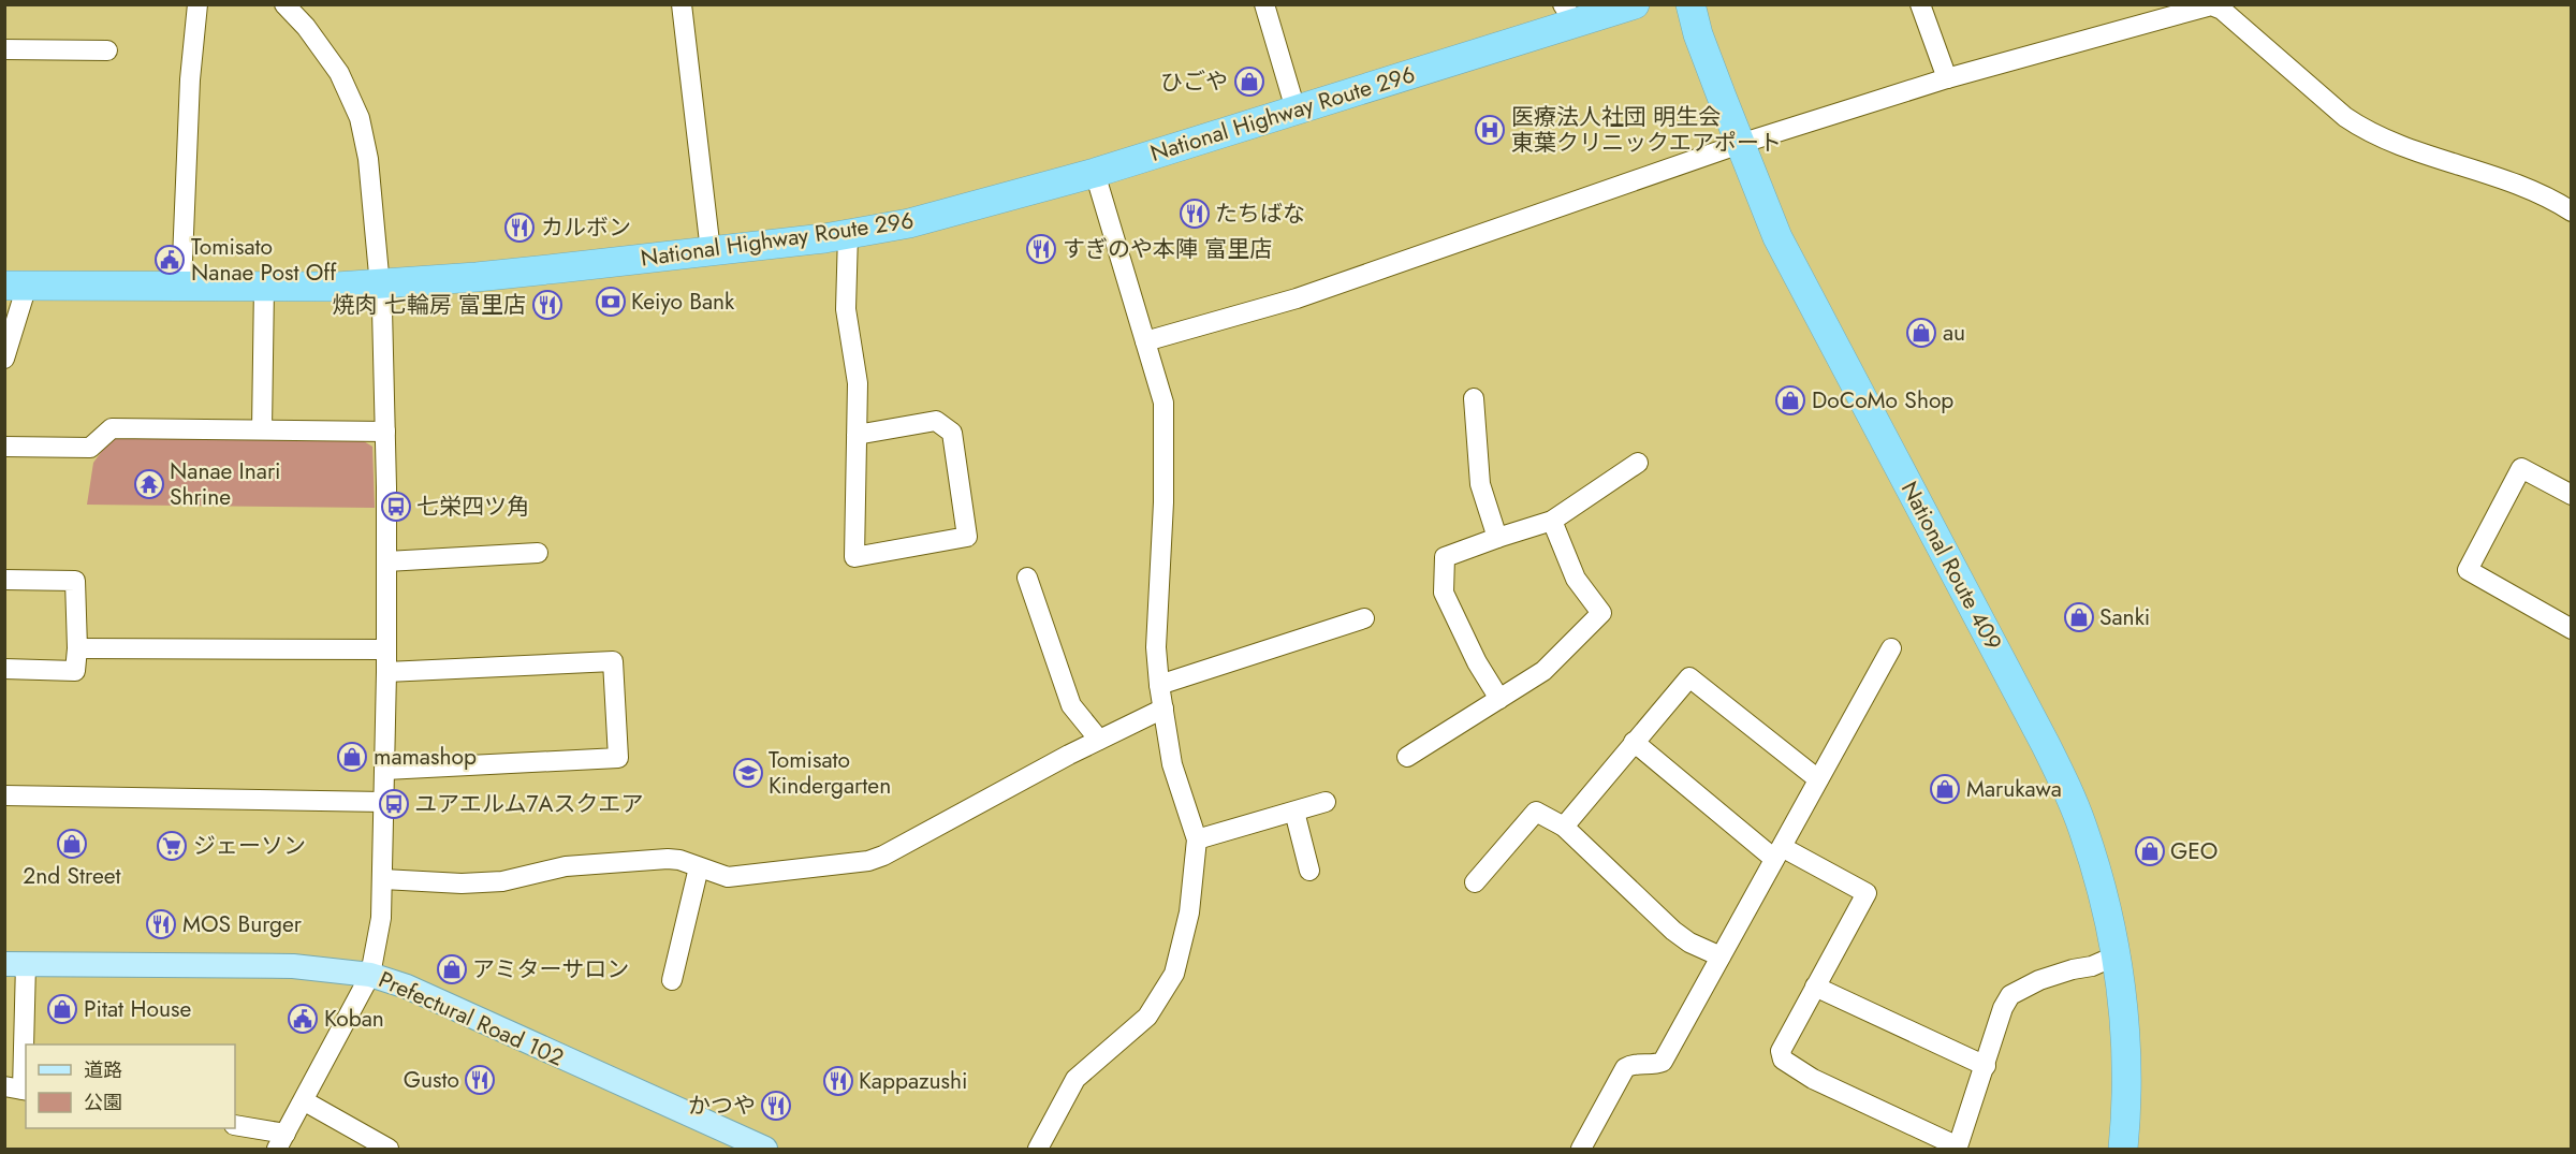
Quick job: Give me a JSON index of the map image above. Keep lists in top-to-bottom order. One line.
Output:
{"streets":{"highway":["National Highway Route 296","National Route 409"],"main road":["Prefectural Road 102"]},"places":{"shop":["ひごや","au","DoCoMo Shop","Sanki","mamashop","Marukawa","2nd Street","GEO","アミターサロン","Pitat House"],"hospital":["医療法人社団 明生会 東葉クリニックエアポート"],"restaurant":["たちばな","カルボン","すぎのや本陣 富里店","焼肉 七輪房 富里店","MOS Burger","Gusto","Kappazushi","かつや"],"public building":["Tomisato Nanae Post Off","Koban"],"bank":["Keiyo Bank"],"temple":["Nanae Inari Shrine"],"bus stop":["七栄四ツ角","ユアエルム7Aスクエア"],"school or university":["Tomisato Kindergarten"],"supermarket":["ジェーソン"]},"legend":["道路","公園"]}
